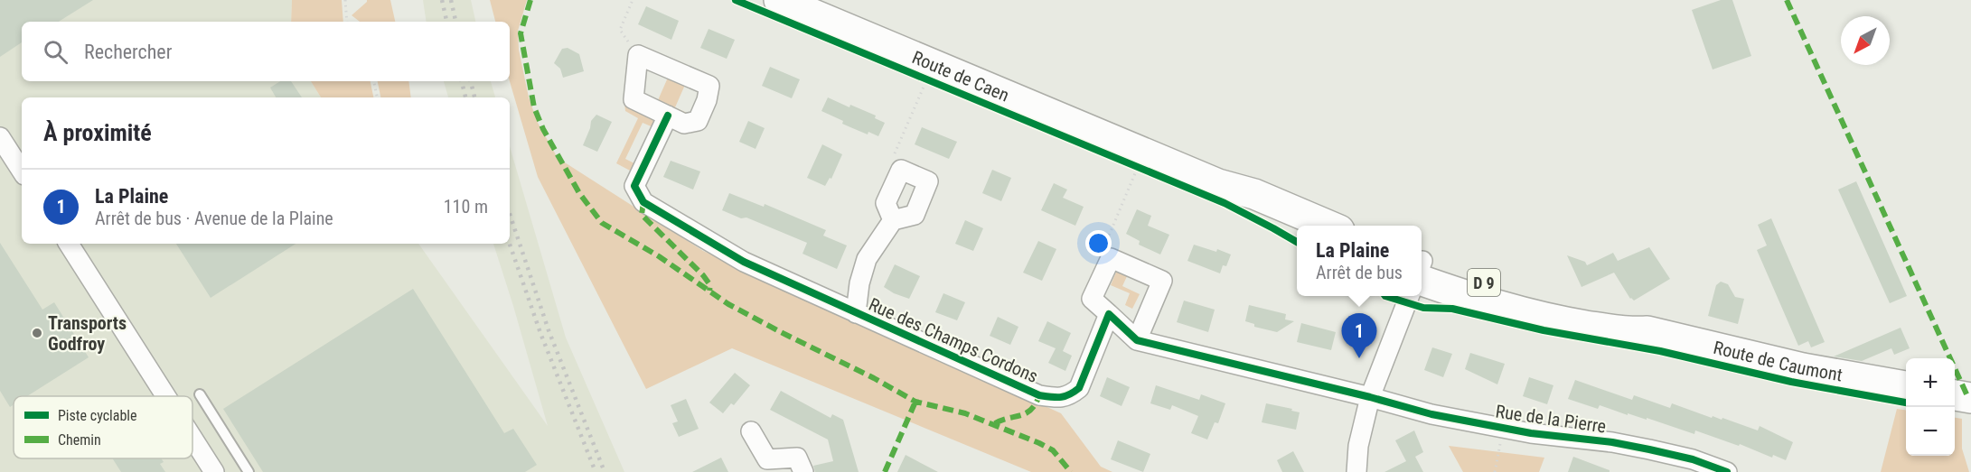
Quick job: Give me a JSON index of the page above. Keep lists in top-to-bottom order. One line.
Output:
{"streets":{"main road":["Route de Caen","D 9","Route de Caumont"],"street":["Rue des Champs Cordons","Rue de la Pierre"]},"places":["Transports Godfroy"],"legend":["Piste cyclable","Chemin"],"north":"bottom left","page":{"search":"Rechercher","heading":"À proximité","list":[{"mark":"1","name":"La Plaine","note":"Arrêt de bus · Avenue de la Plaine","value":"110 m"}],"popup":["La Plaine","Arrêt de bus"],"pins":"1","map_buttons":["+","−"]}}
